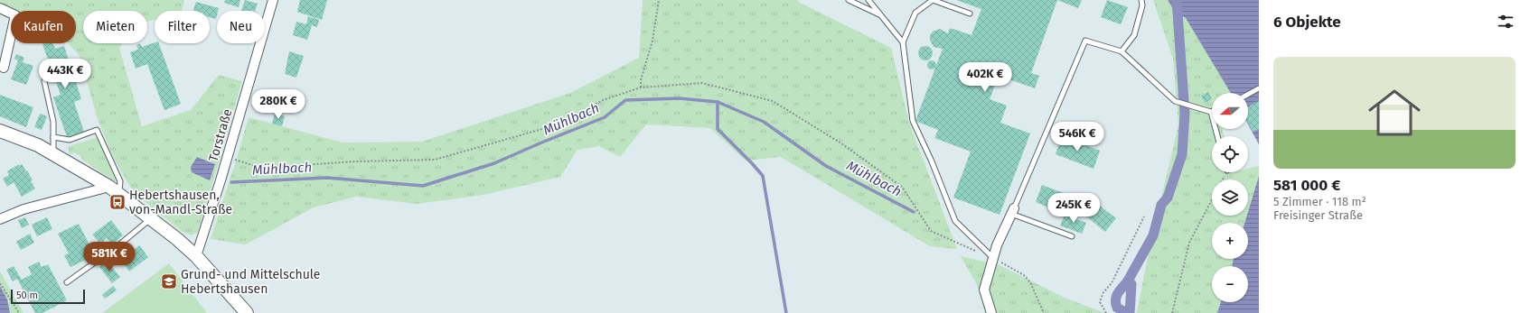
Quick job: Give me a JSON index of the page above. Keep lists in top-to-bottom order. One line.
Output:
{"streets":{"street":["Torstraße"]},"water":["Mühlbach"],"places":{"bus stop":["Hebertshausen, von-Mandl-Straße"],"school or university":["Grund- und Mittelschule Hebertshausen"]},"scale_bar":"50 m","north":"left","page":{"heading":"6 Objekte","chip":["Kaufen","Mieten","Filter","Neu"],"list":[{"name":"581 000 €","note":"5 Zimmer · 118 m² · Freisinger Straße"}],"price":["443K €","402K €","280K €","546K €","245K €","581K €"],"map_buttons":["+","−"],"scale":"50 m"}}
